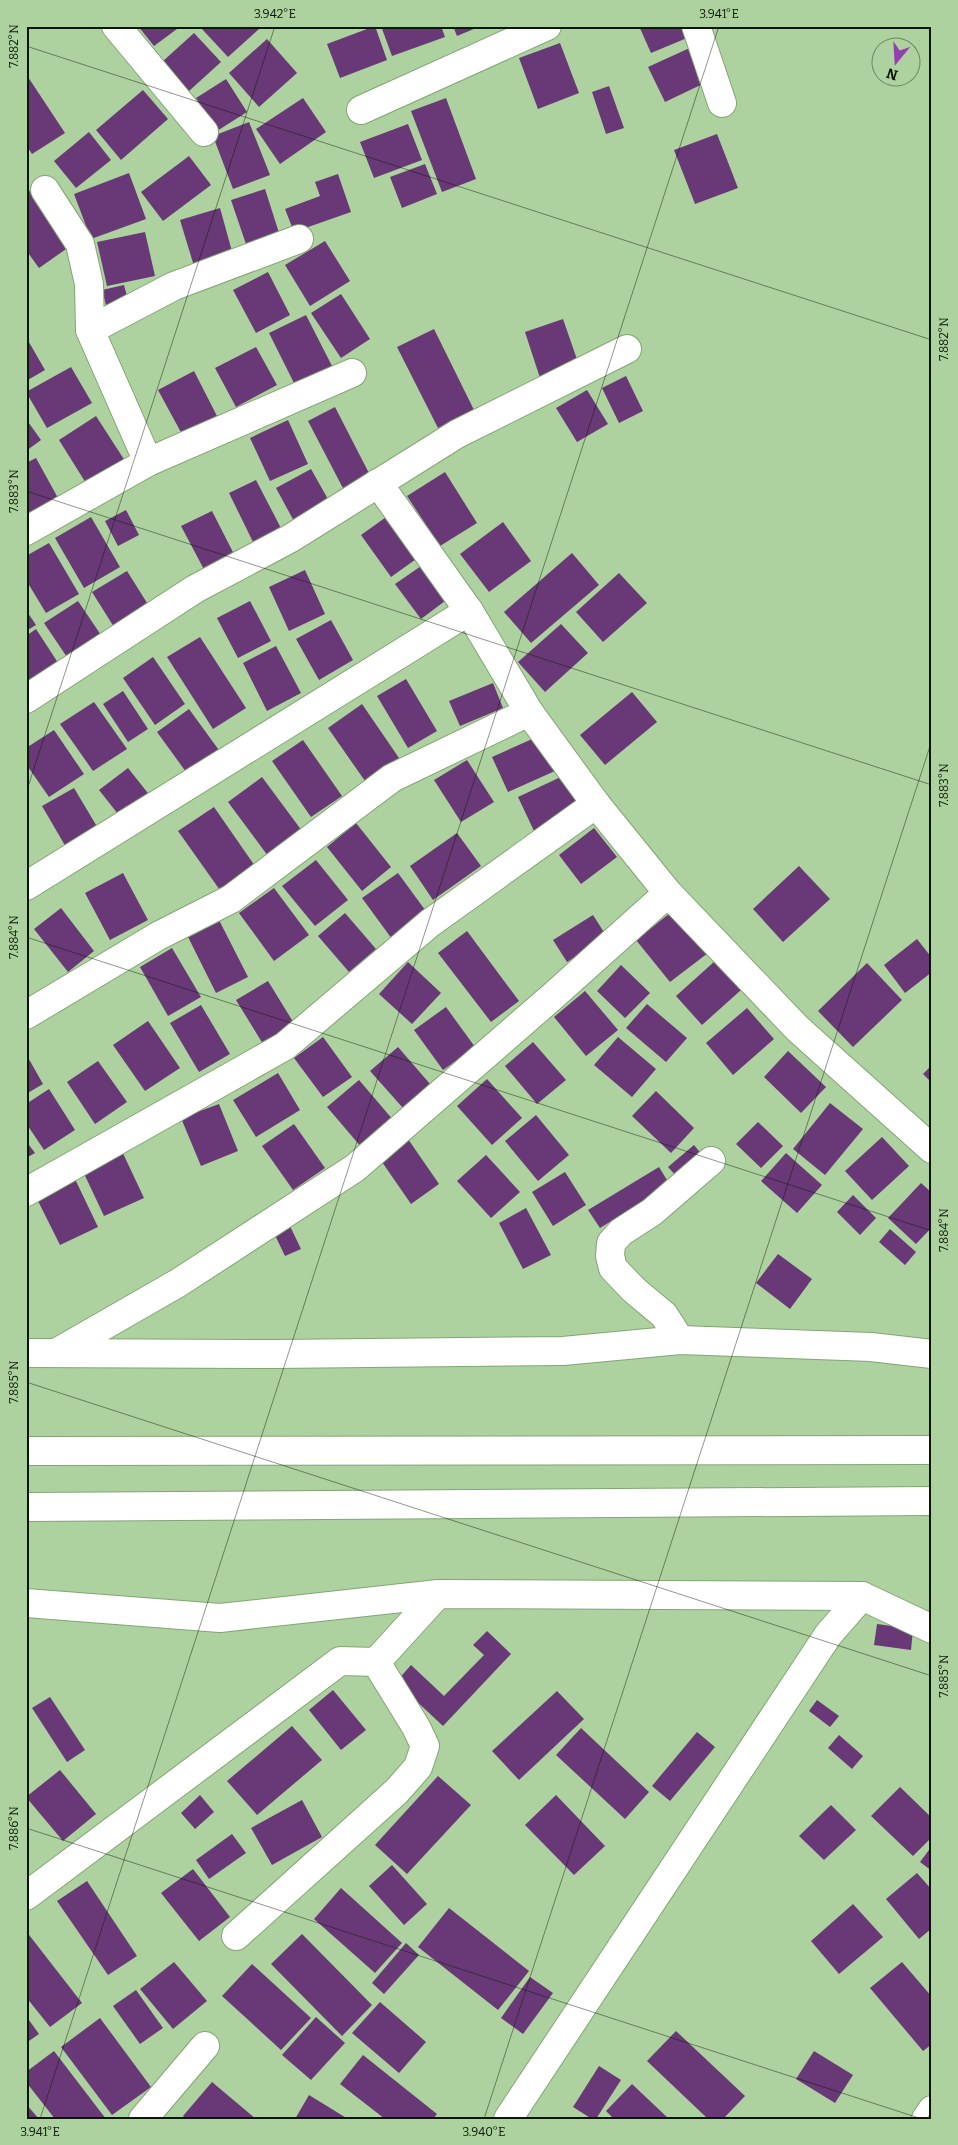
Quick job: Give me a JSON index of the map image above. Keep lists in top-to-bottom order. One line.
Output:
{"north":"bottom","coordinates":["3.942°E","3.941°E","7.882°N","7.883°N","7.884°N","7.885°N","7.886°N","3.940°E"]}
